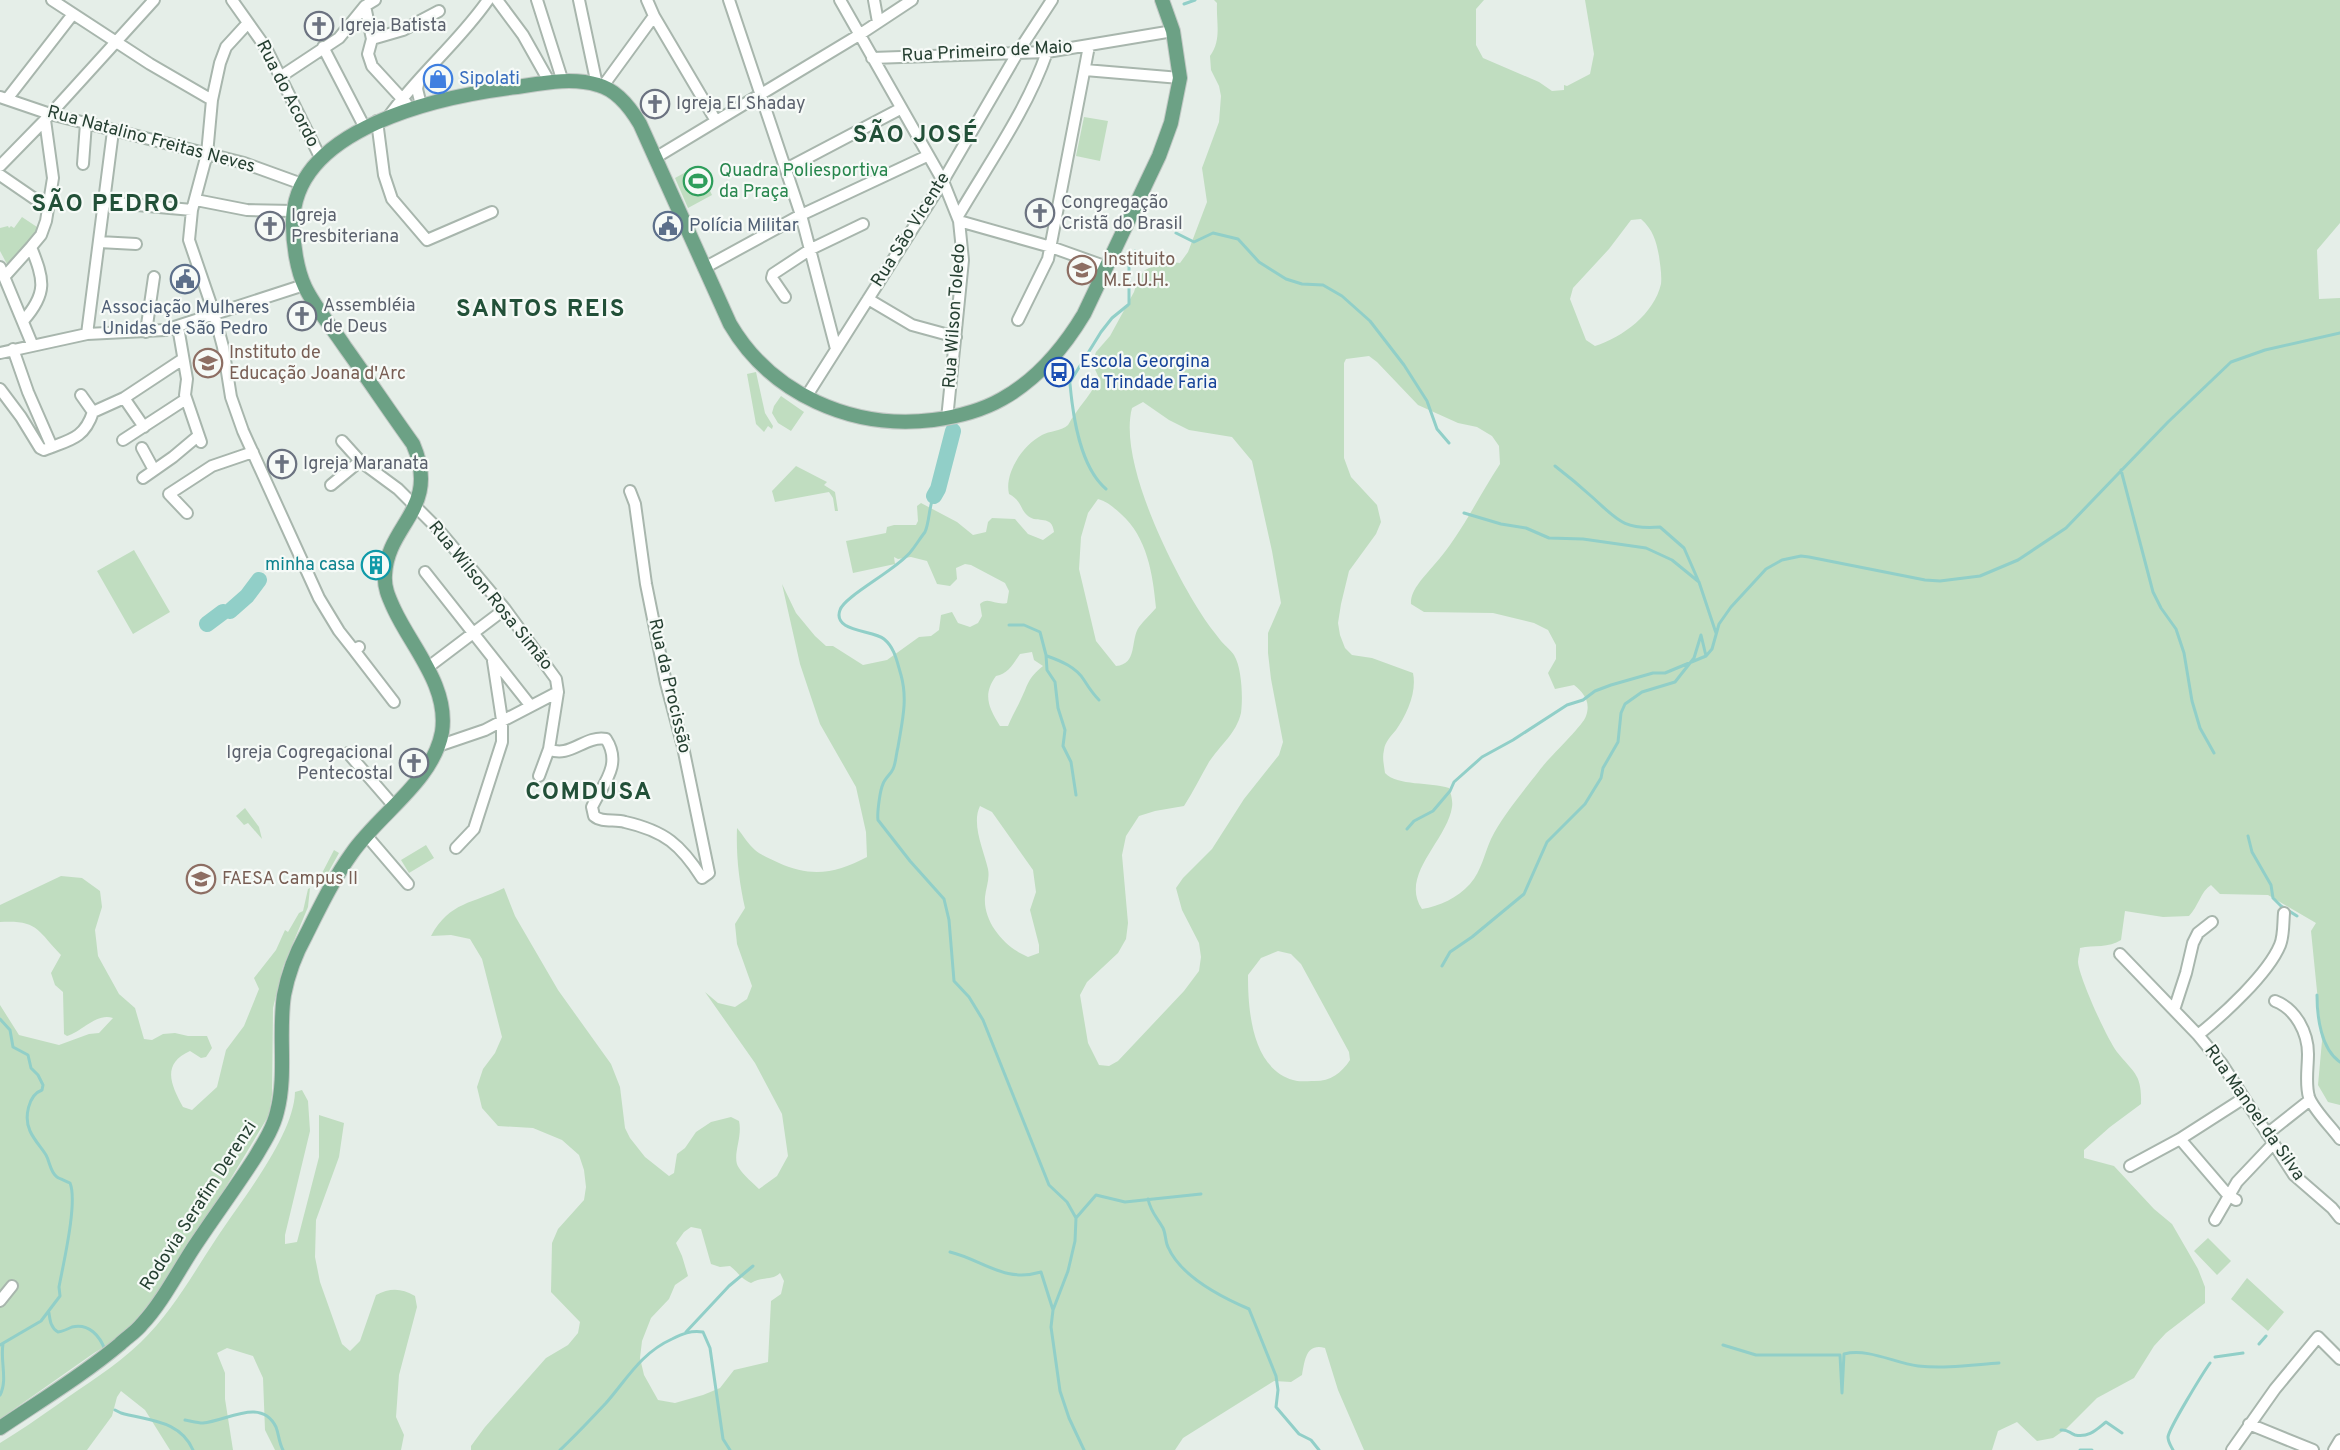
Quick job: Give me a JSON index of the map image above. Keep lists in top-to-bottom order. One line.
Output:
{"streets":{"main road":["Rodovia Serafim Derenzi"],"street":["Rua Primeiro de Maio","Rua do Acordo","Rua Natalino Freitas Neves","Rua São Vicente","Rua Wilson Toledo","Rua Wilson Rosa Simão","Rua da Procissão","Rua Manoel da Silva"]},"crossings":[["Rua Primeiro de Maio","Rua São Vicente"],["Rua Primeiro de Maio","Rua Wilson Toledo"],["Rua São Vicente","Rua Wilson Toledo"],["Rua Wilson Rosa Simão","Rodovia Serafim Derenzi"]],"districts":["SÃO JOSÉ","SÃO PEDRO","SANTOS REIS","COMDUSA"],"places":{"church":["Igreja Batista","Igreja El Shaday","Congregação Cristã do Brasil","Igreja Presbiteriana","Assembléia de Deus","Igreja Maranata","Igreja Cogregacional Pentecostal"],"shop":["Sipolati"],"sports":["Quadra Poliesportiva da Praça"],"public building":["Polícia Militar","Associação Mulheres Unidas de São Pedro"],"school or university":["Instituito M.E.U.H.","Instituto de Educação Joana d'Arc","FAESA Campus II"],"bus stop":["Escola Georgina da Trindade Faria"],"building":["minha casa"]}}
